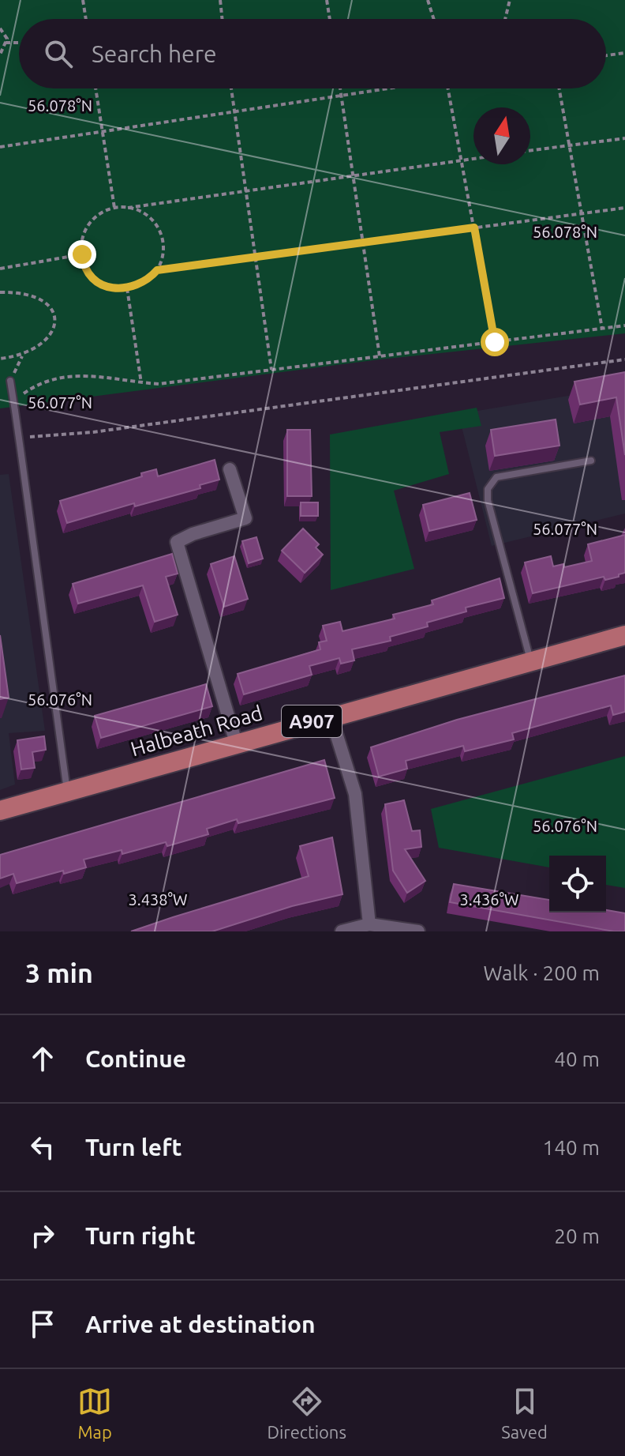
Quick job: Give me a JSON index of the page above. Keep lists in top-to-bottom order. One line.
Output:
{"streets":{"main road":["A907","Halbeath Road"]},"north":"top","page":{"search":"Search here","heading":["3 min","Walk · 200 m"],"list":[["Continue","40 m"],["Turn left","140 m"],["Turn right","20 m"],"Arrive at destination"],"nav":["Map","Directions","Saved"]},"coordinates":["56.078°N","56.077°N","56.076°N","3.438°W","3.436°W"]}
